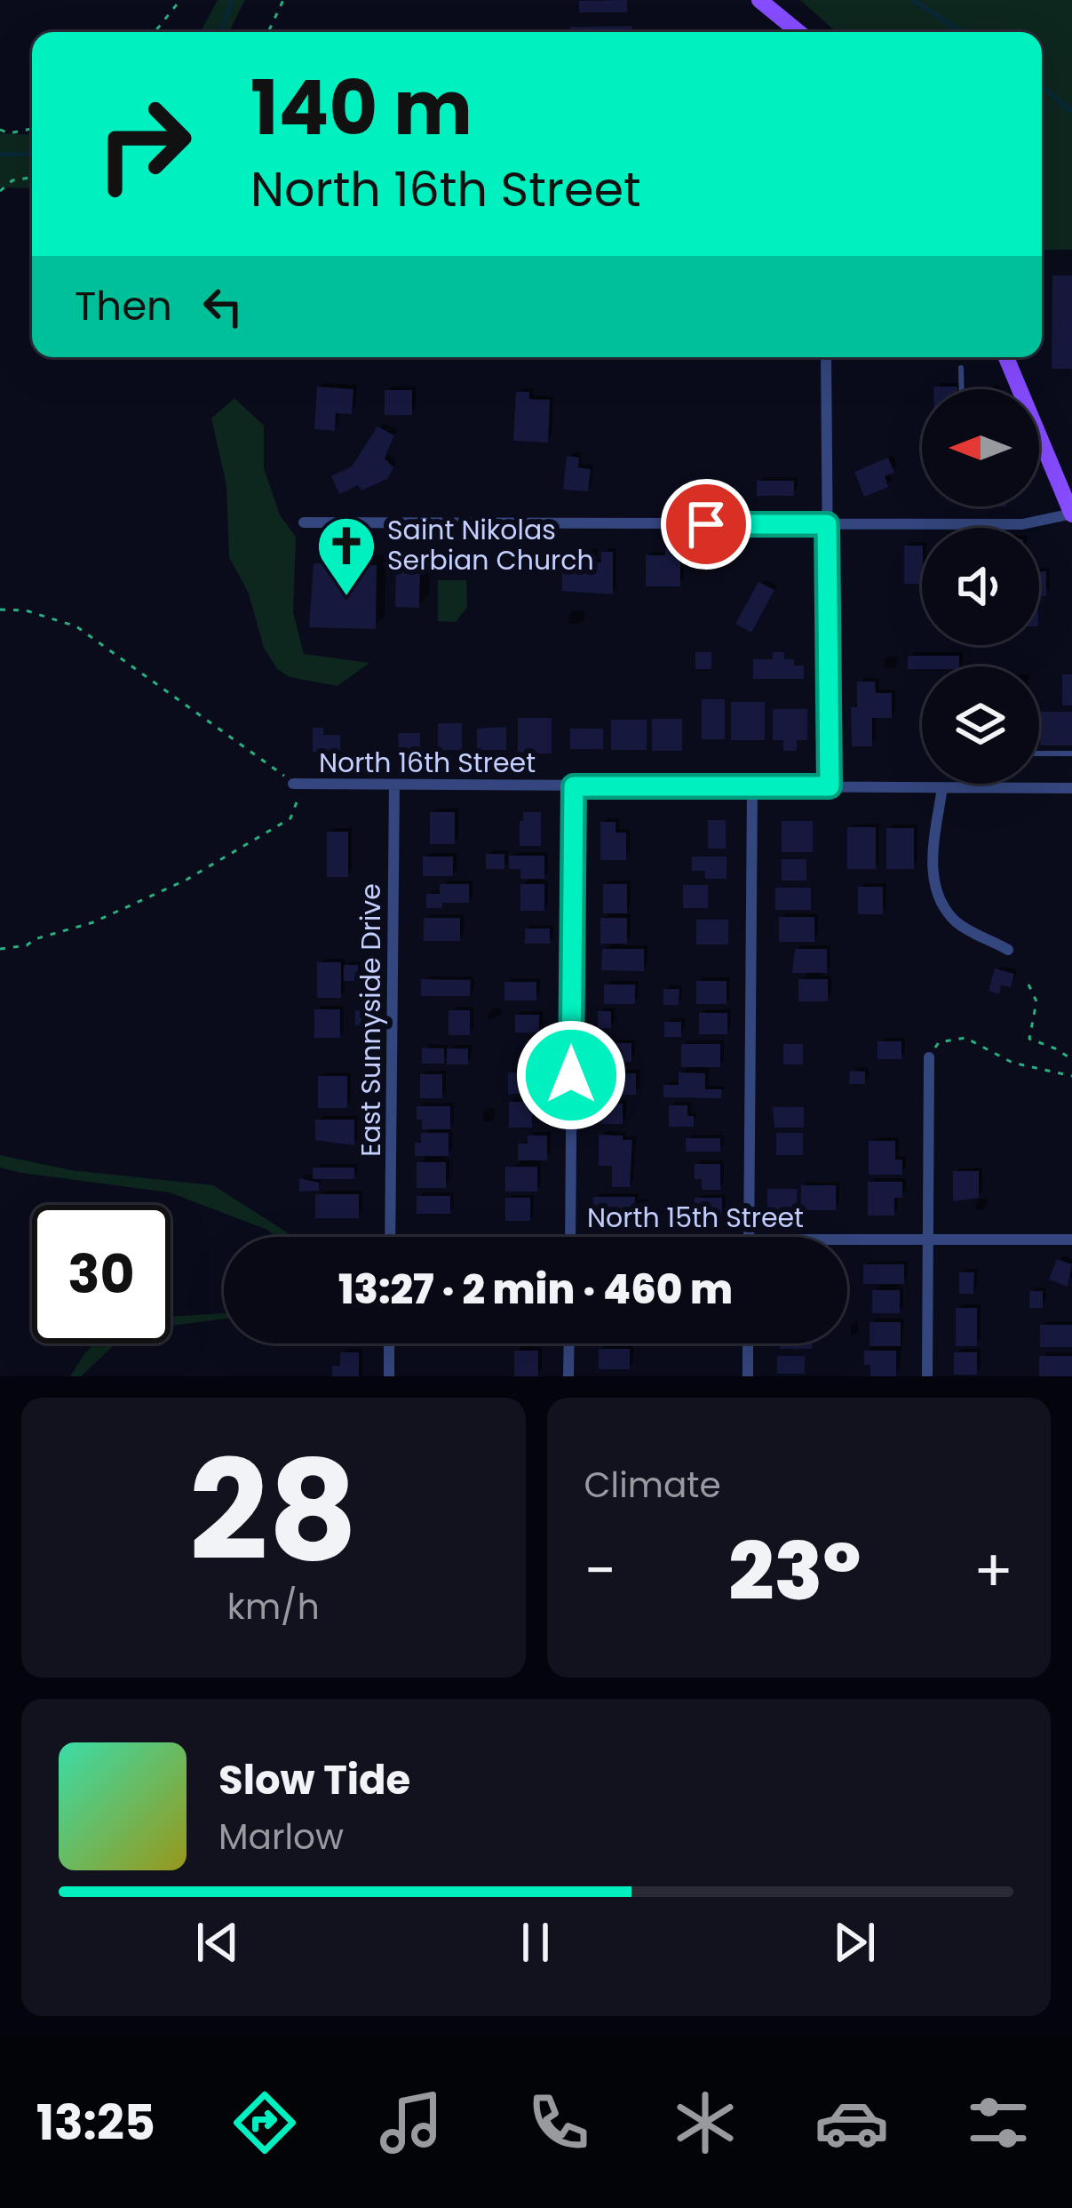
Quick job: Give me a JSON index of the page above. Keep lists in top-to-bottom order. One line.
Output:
{"streets":{"street":["North 16th Street","East Sunnyside Drive","North 15th Street"]},"crossings":[["North 16th Street","East Sunnyside Drive"]],"places":{"church":["Saint Nikolas Serbian Church"]},"north":"left","page":{"turn":["140 m","North 16th Street"],"then":"Then","limit":"30","trip":"13:27 · 2 min · 460 m","tile":[["28","km/h"],"Climate"],"heat":["−","23°","+"],"song":["Slow Tide","Marlow"],"tabs":"13:25"}}
